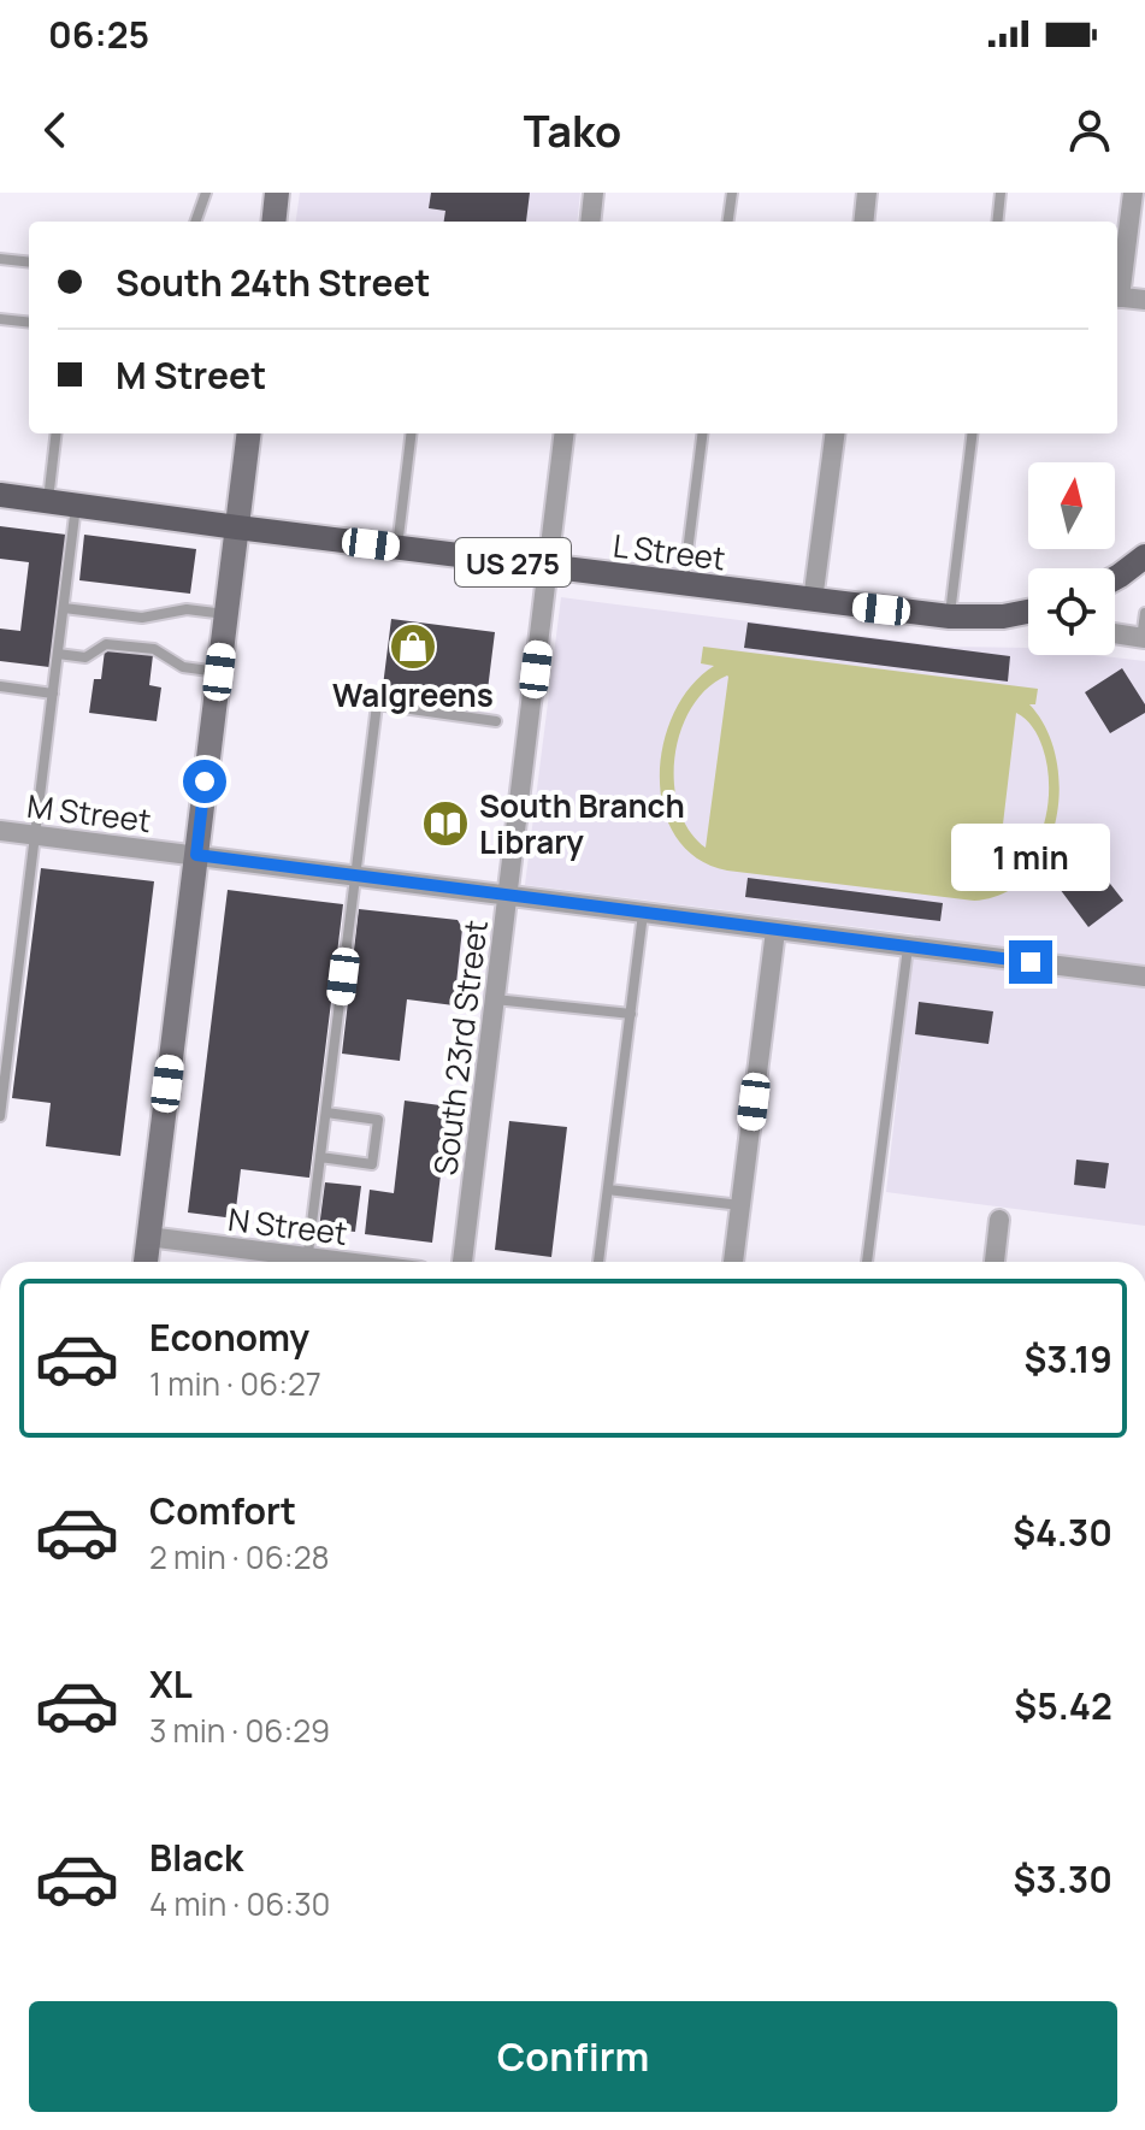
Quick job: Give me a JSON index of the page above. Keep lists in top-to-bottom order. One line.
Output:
{"streets":{"main road":["L Street","US 275"],"street":["M Street","South 23rd Street","N Street"]},"crossings":[["L Street","South 23rd Street"],["M Street","South 23rd Street"]],"places":{"shop":["Walgreens"],"library":["South Branch Library"]},"north":"top","page":{"status":"06:25","header":"Tako","banner":["South 24th Street","M Street"],"bubble":"1 min","list":[{"name":"Economy","note":"1 min · 06:27","value":"$3.19"},{"name":"Comfort","note":"2 min · 06:28","value":"$4.30"},{"name":"XL","note":"3 min · 06:29","value":"$5.42"},{"name":"Black","note":"4 min · 06:30","value":"$3.30"}],"buttons":"Confirm"}}
